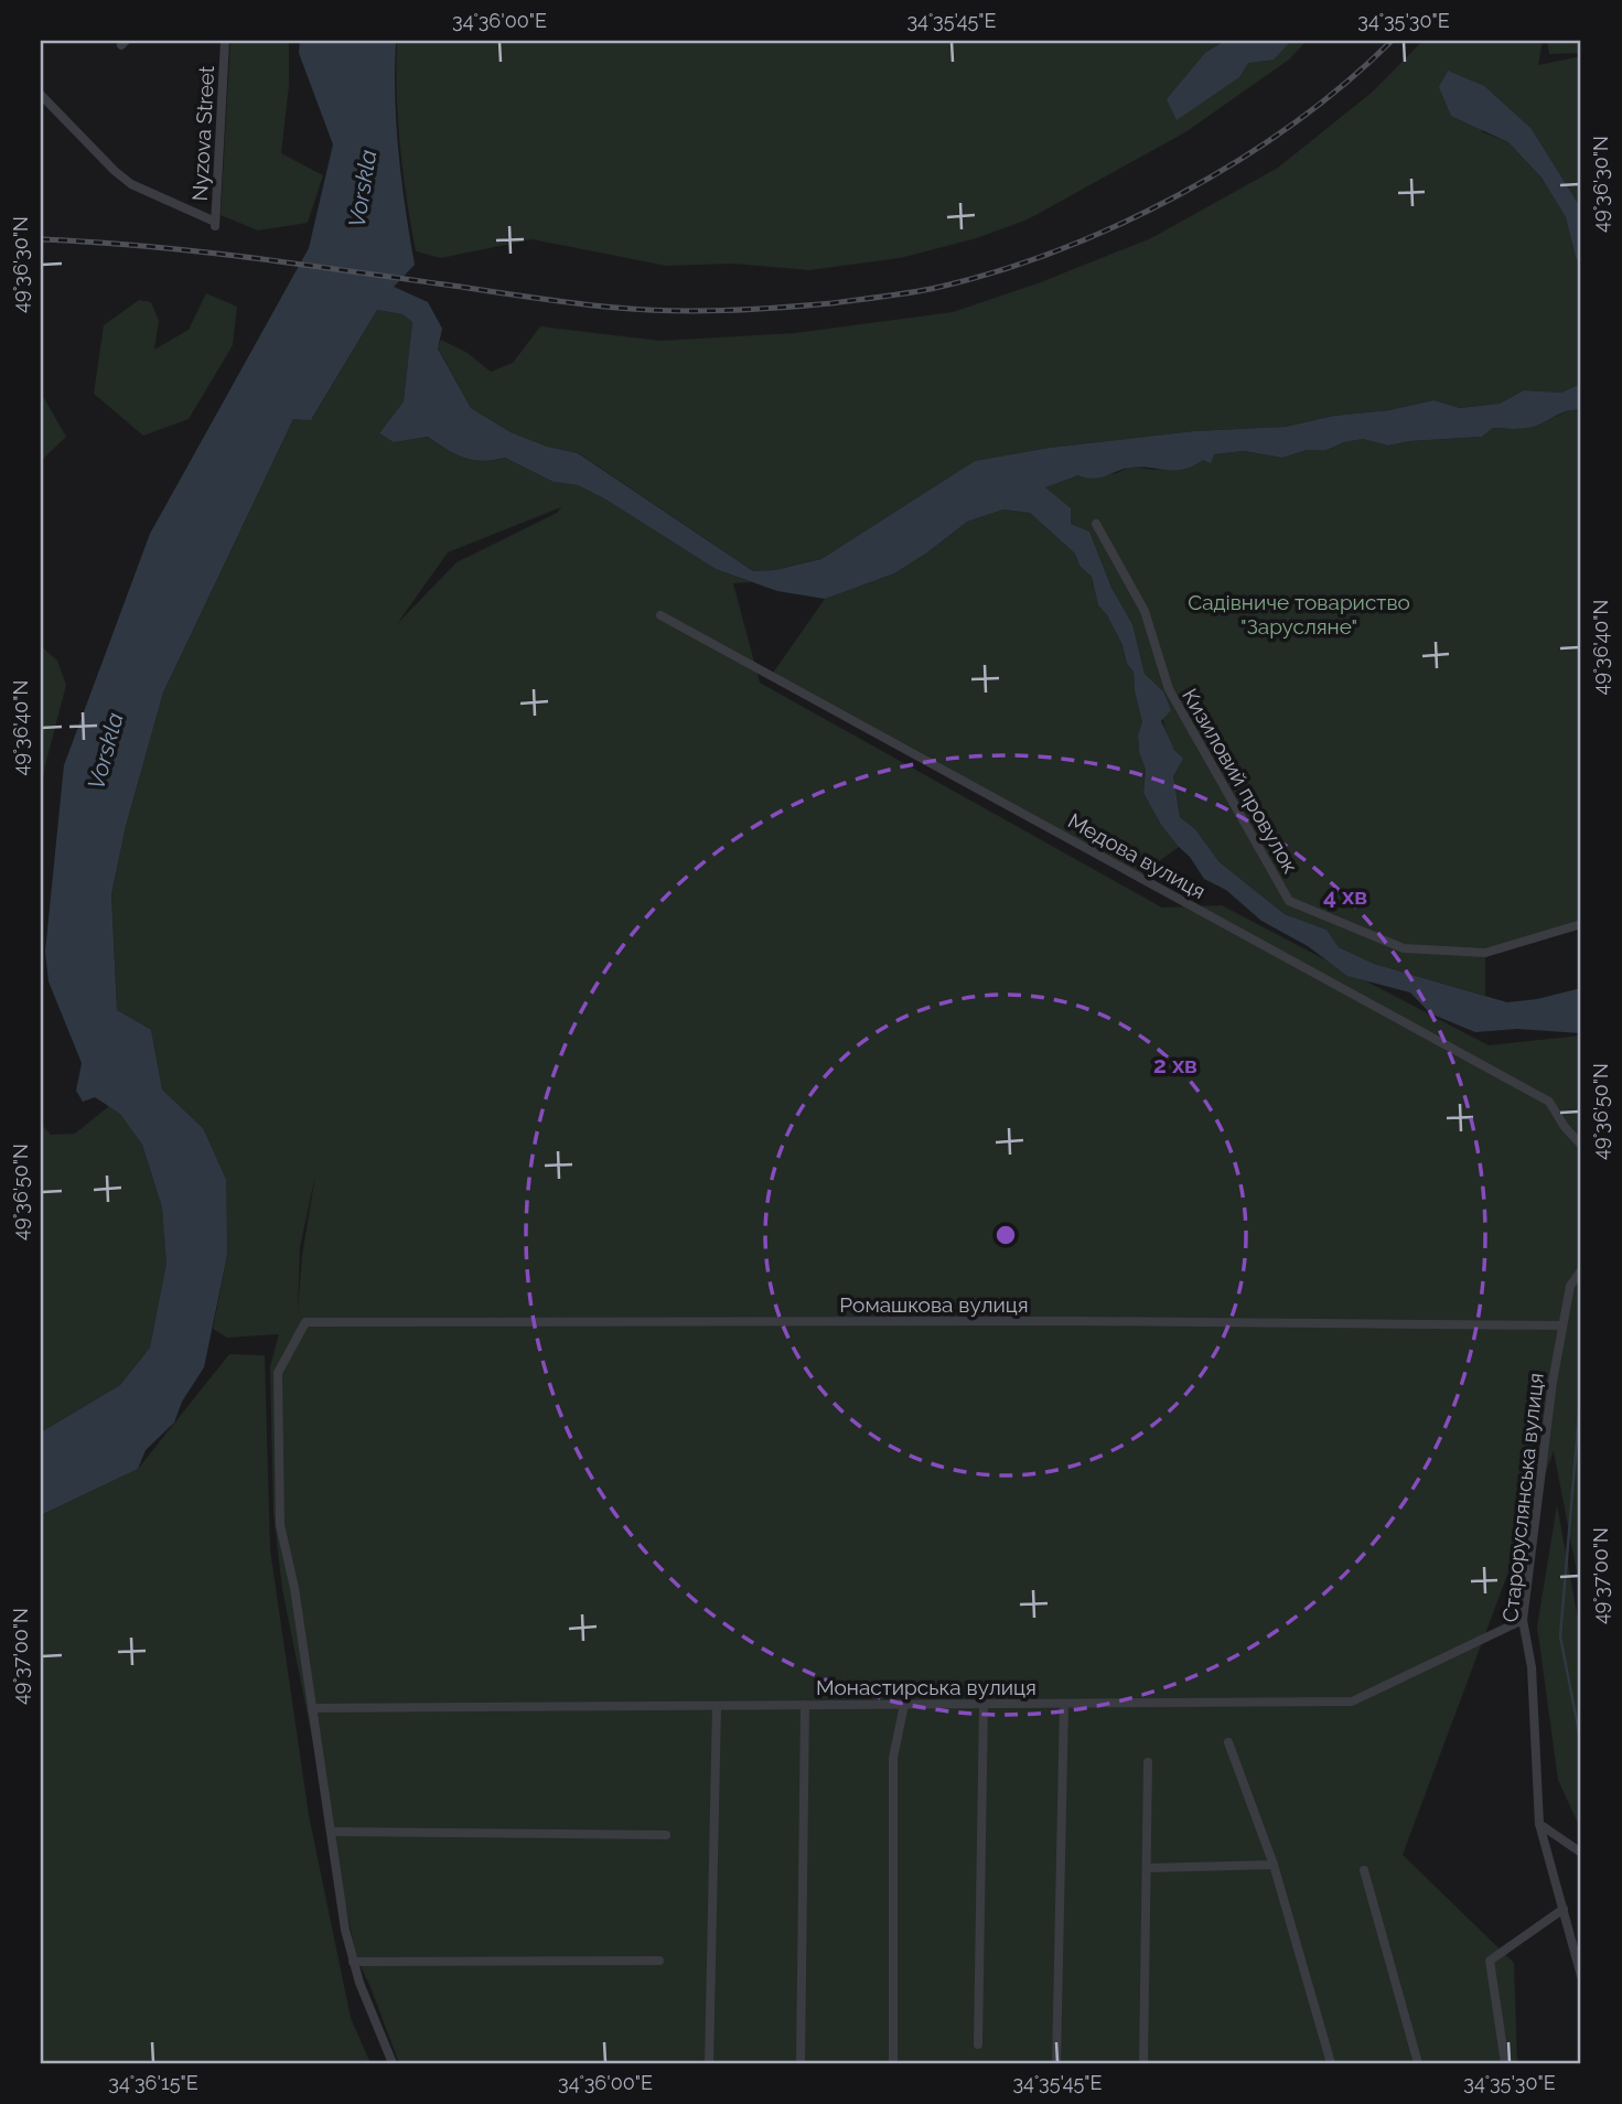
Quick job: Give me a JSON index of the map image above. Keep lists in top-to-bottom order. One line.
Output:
{"streets":{"street":["Nyzova Street","Кизиловий провулок","Медова вулиця","Ромашкова вулиця","Староруслянська вулиця","Монастирська вулиця"]},"crossings":[["Ромашкова вулиця","Староруслянська вулиця"],["Ромашкова вулиця","Монастирська вулиця"],["Староруслянська вулиця","Монастирська вулиця"]],"water":["Vorskla"],"parks":["Садівниче товариство \"Зарусляне\""],"coordinates":["34°36'00\"E","34°35'45\"E","34°35'30\"E","49°36'30\"N","49°36'40\"N","49°36'50\"N","49°37'00\"N","34°36'15\"E"],"rings":["4 хв","2 хв"]}
